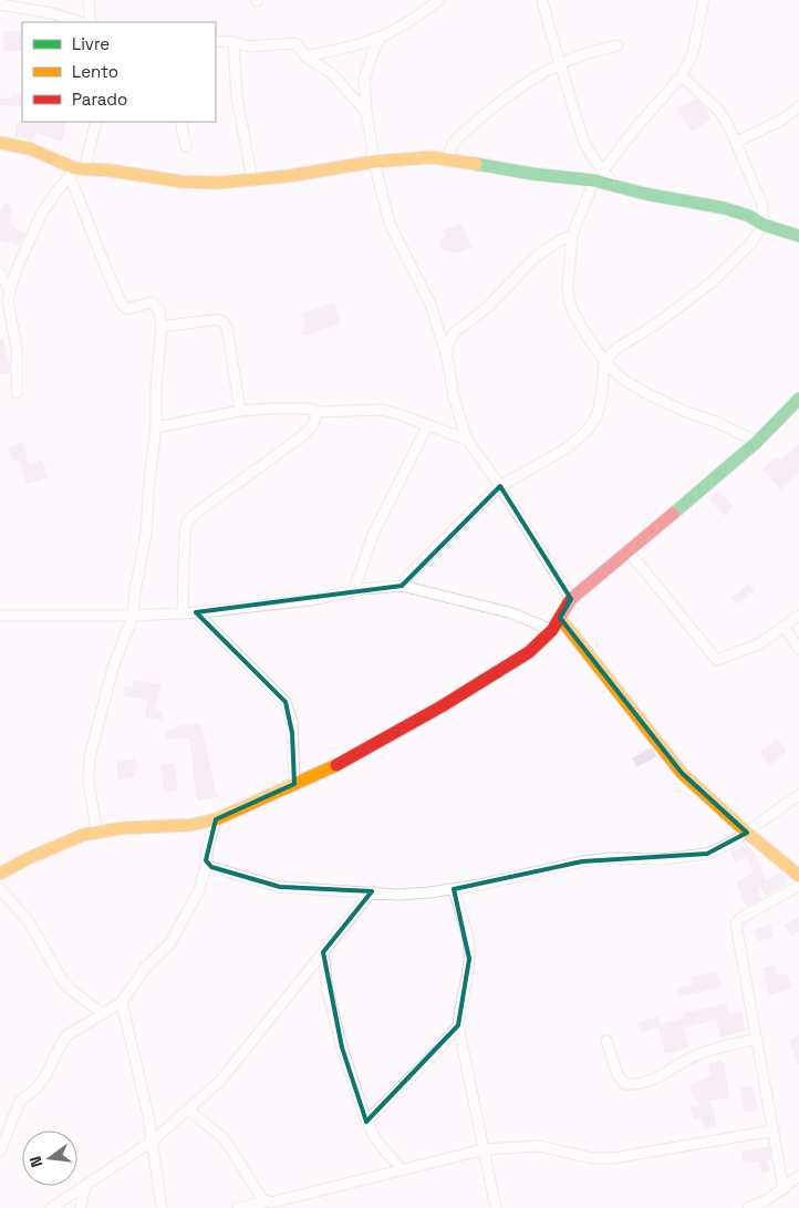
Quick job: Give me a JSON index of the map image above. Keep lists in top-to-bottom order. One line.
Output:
{"legend":["Livre","Lento","Parado"],"north":"left"}
